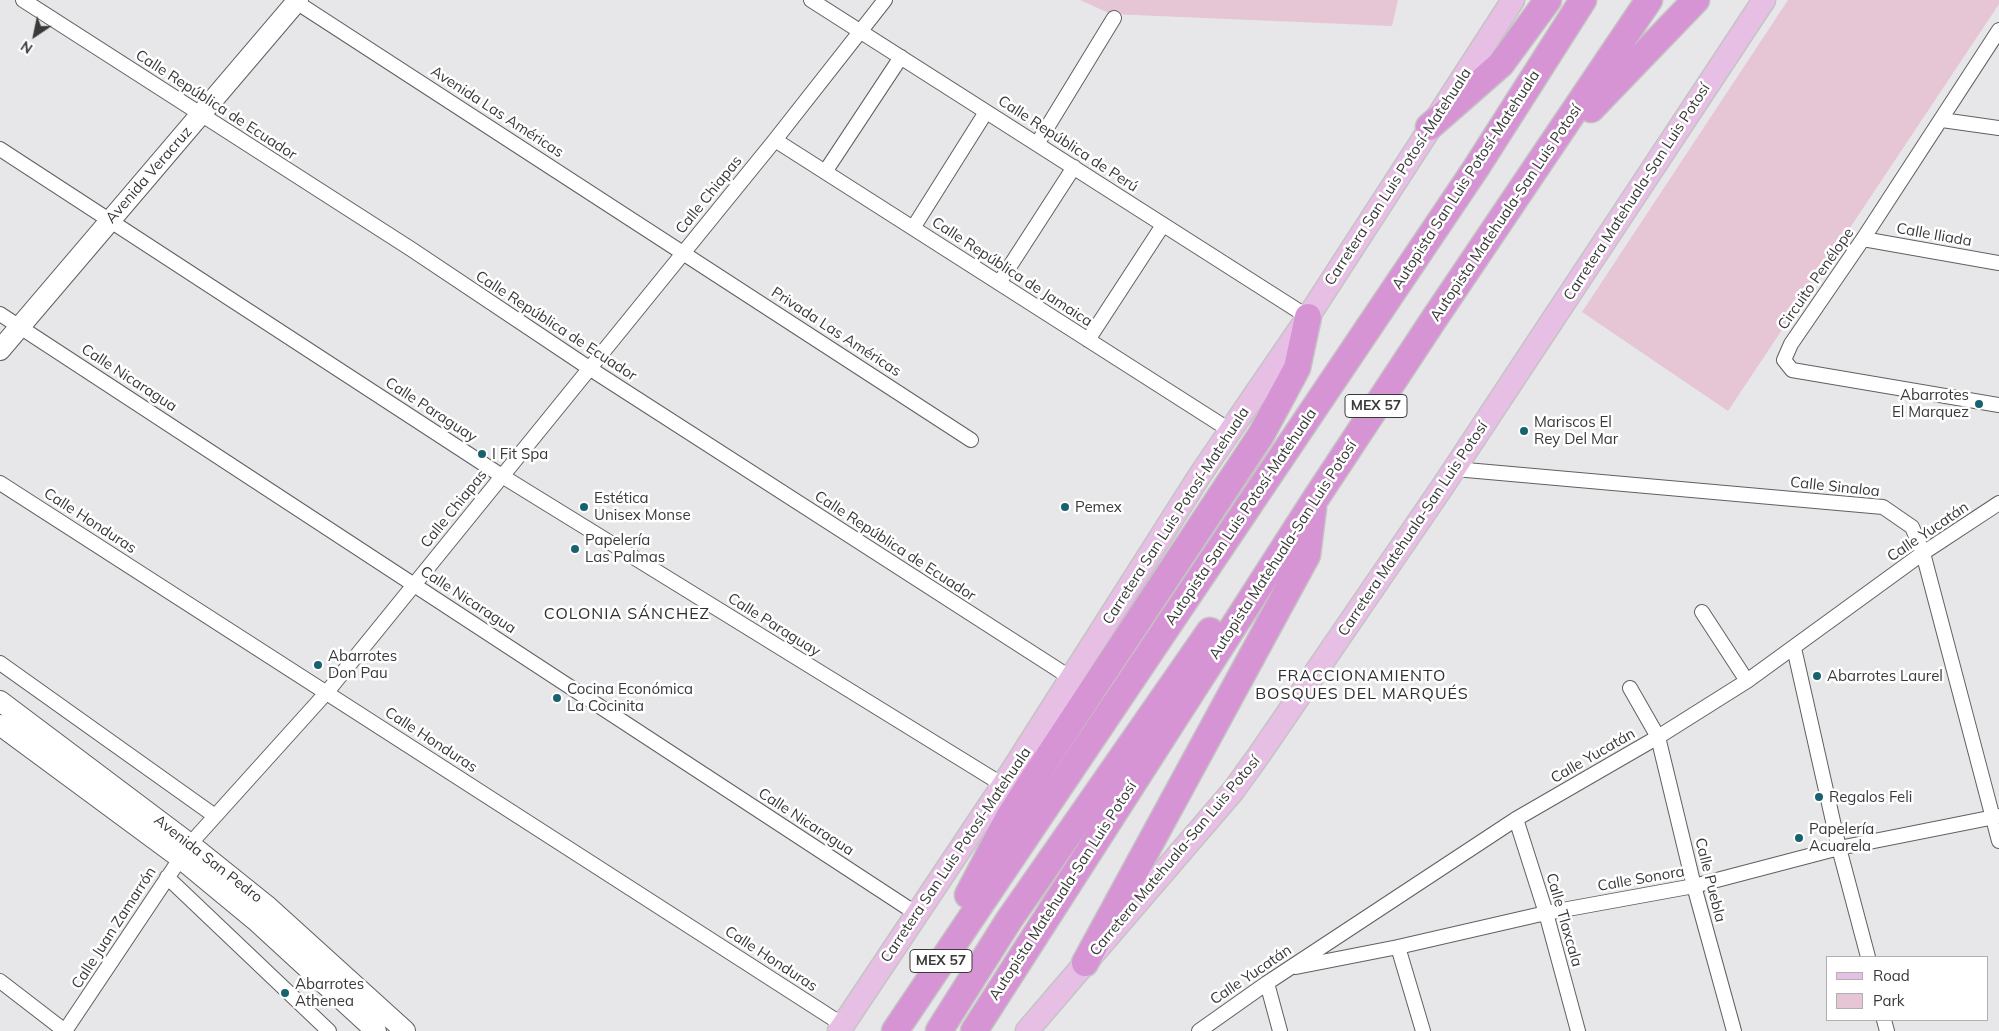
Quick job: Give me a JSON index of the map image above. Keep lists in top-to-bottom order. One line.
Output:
{"streets":{"highway":["Autopista San Luis Potosí-Matehuala","Autopista Matehuala-San Luis Potosí","MEX 57"],"main road":["Avenida Veracruz","Carretera San Luis Potosí-Matehuala","Carretera Matehuala-San Luis Potosí","Avenida San Pedro"],"street":["Calle República de Ecuador","Avenida Las Américas","Calle República de Perú","Calle Chiapas","Calle Iliada","Calle República de Jamaica","Circuito Penélope","Privada Las Américas","Calle Nicaragua","Calle Paraguay","Calle Sinaloa","Calle Honduras","Calle Yucatán","Calle Sonora","Calle Puebla","Calle Tlaxcala","Calle Juan Zamarrón"]},"crossings":[["Calle República de Ecuador","Avenida Veracruz"],["Calle República de Ecuador","Carretera San Luis Potosí-Matehuala"],["Calle República de Ecuador","Calle Chiapas"],["Avenida Las Américas","Avenida Veracruz"],["Avenida Las Américas","Calle Chiapas"],["Avenida Las Américas","Privada Las Américas"],["Calle República de Perú","Carretera San Luis Potosí-Matehuala"],["Calle República de Perú","Calle Chiapas"],["Avenida Veracruz","Calle Nicaragua"],["Avenida Veracruz","Calle Paraguay"],["Carretera San Luis Potosí-Matehuala","Calle República de Jamaica"],["Carretera San Luis Potosí-Matehuala","Calle Nicaragua"],["Carretera San Luis Potosí-Matehuala","Calle Paraguay"],["Carretera San Luis Potosí-Matehuala","Calle Honduras"],["Carretera Matehuala-San Luis Potosí","Calle Sinaloa"],["Calle Chiapas","Calle República de Jamaica"],["Calle Chiapas","Privada Las Américas"],["Calle Chiapas","Calle Nicaragua"],["Calle Chiapas","Calle Paraguay"],["Calle Chiapas","Calle Honduras"],["Calle Chiapas","Avenida San Pedro"],["Calle Chiapas","Calle Juan Zamarrón"],["Calle Iliada","Circuito Penélope"],["Calle Sinaloa","Calle Yucatán"],["Calle Sinaloa","Calle Sonora"],["Calle Yucatán","Calle Sonora"],["Calle Yucatán","Calle Puebla"],["Calle Yucatán","Calle Tlaxcala"],["Avenida San Pedro","Calle Juan Zamarrón"],["Calle Sonora","Calle Puebla"],["Calle Sonora","Calle Tlaxcala"]],"districts":["COLONIA SÁNCHEZ","FRACCIONAMIENTO BOSQUES DEL MARQUÉS"],"places":["Abarrotes El Marquez","Mariscos El Rey Del Mar","I Fit Spa","Estética Unisex Monse","Pemex","Papelería Las Palmas","Abarrotes Don Pau","Abarrotes Laurel","Cocina Económica La Cocinita","Regalos Feli","Papelería Acuarela","Abarrotes Athenea"],"legend":["Road","Park"],"north":"bottom left"}
